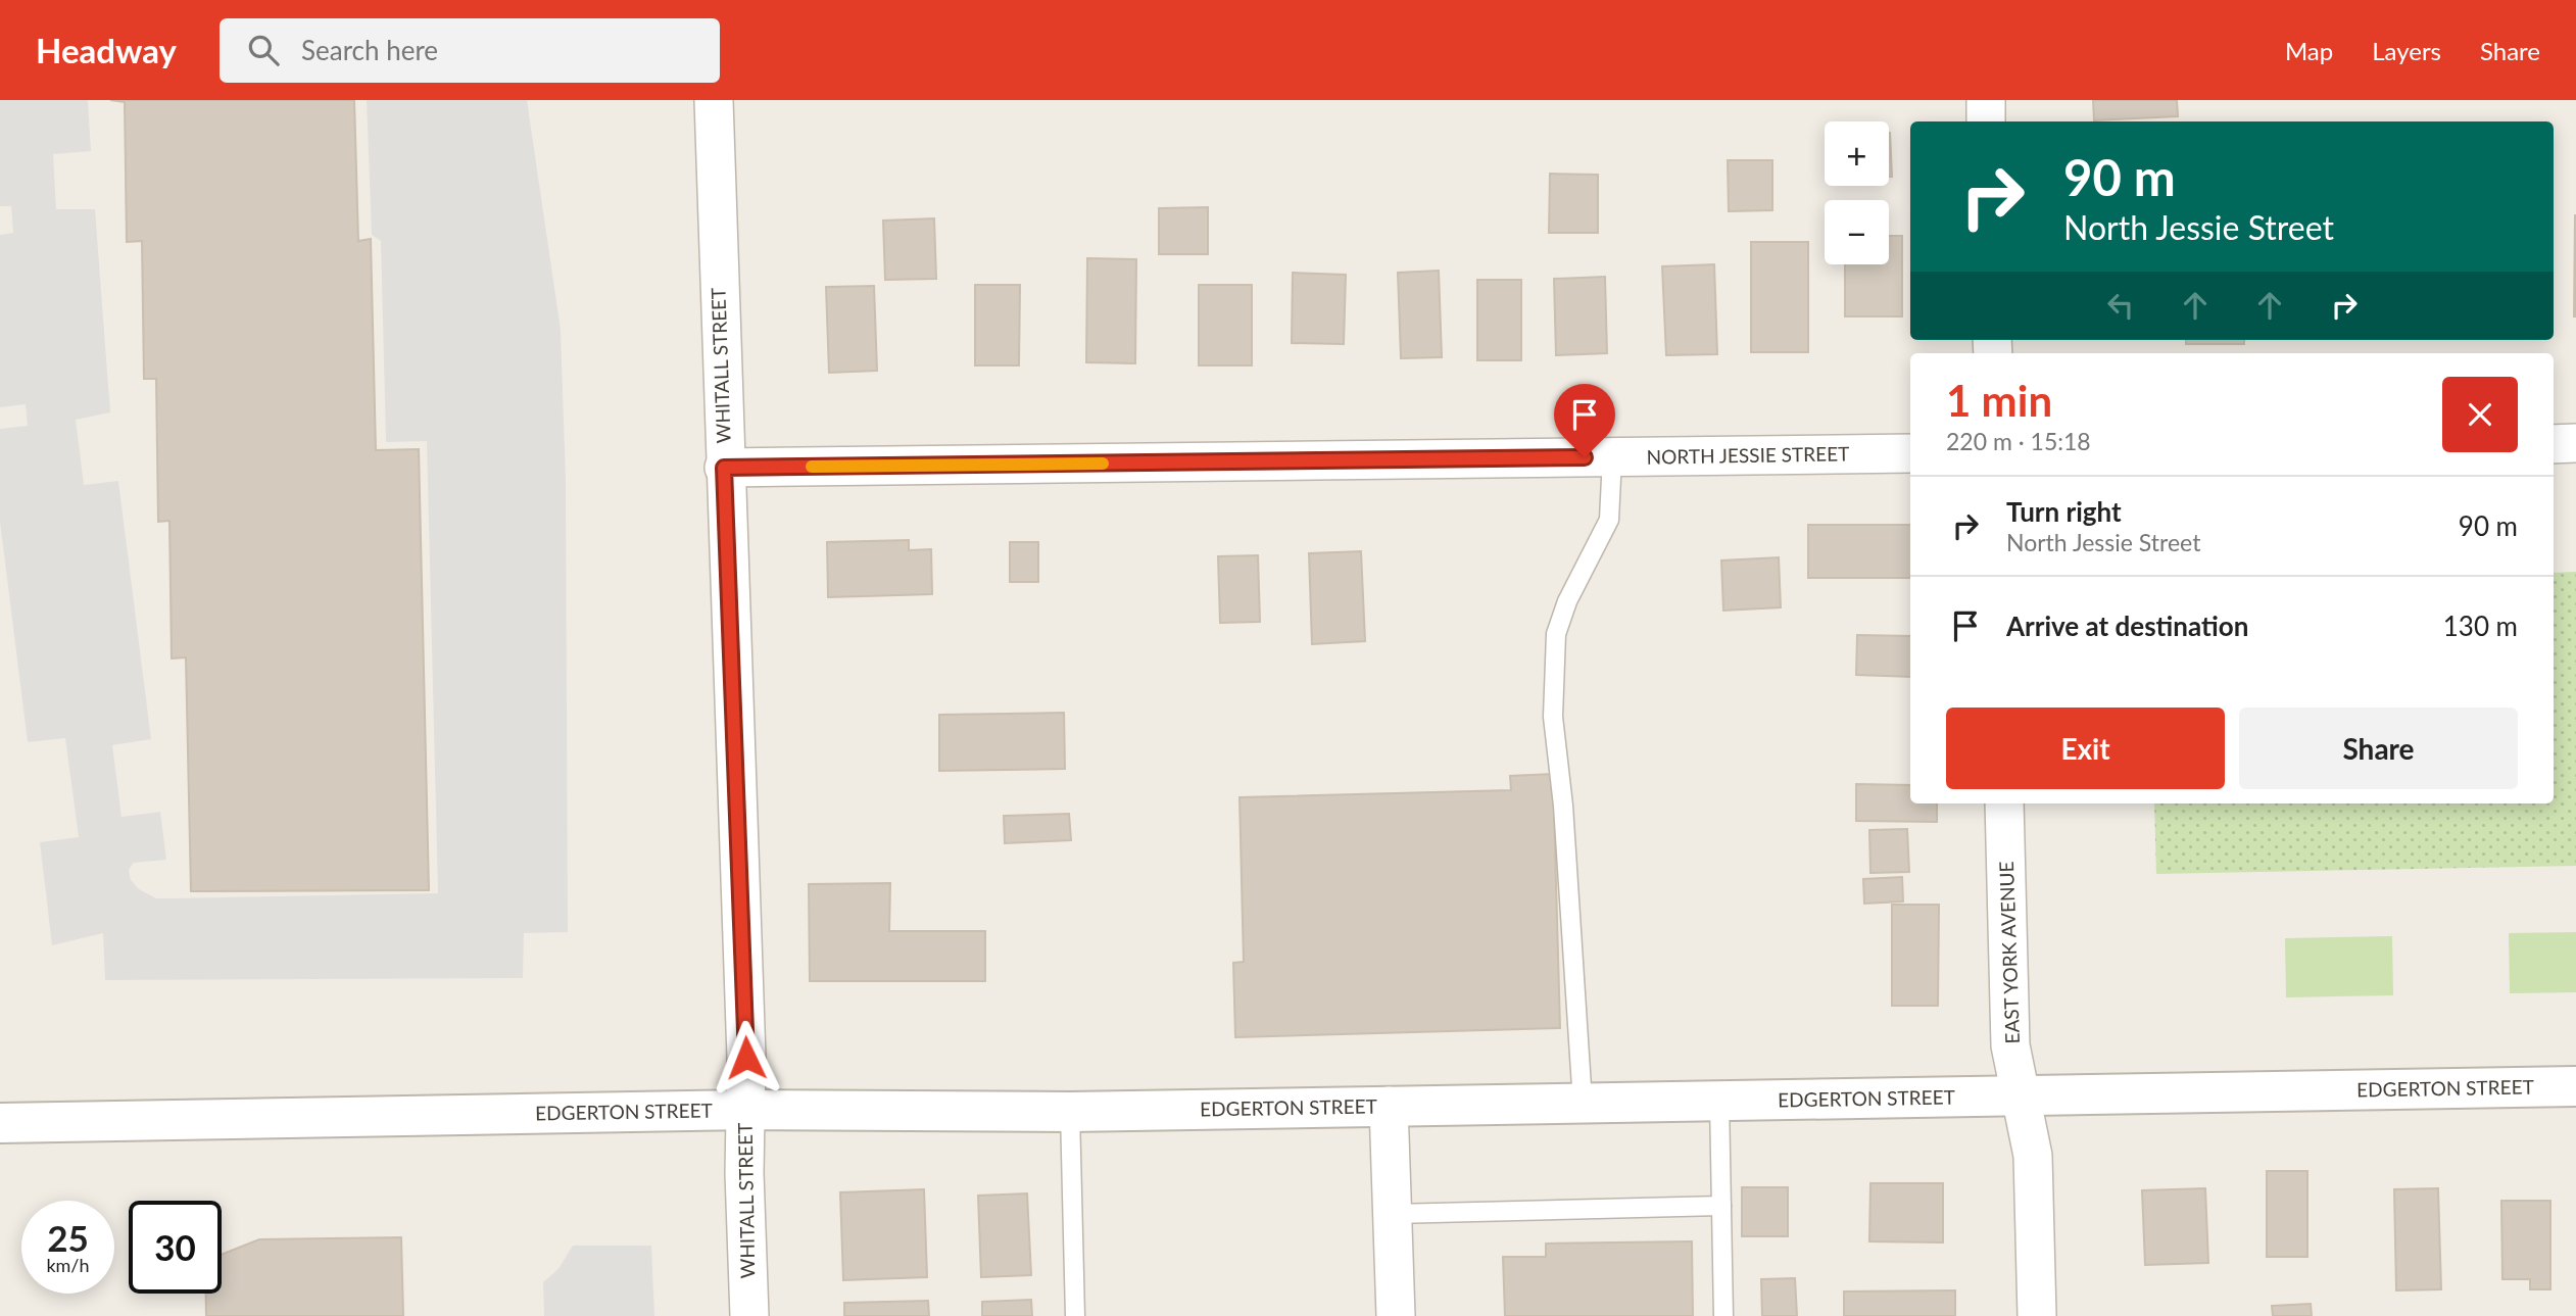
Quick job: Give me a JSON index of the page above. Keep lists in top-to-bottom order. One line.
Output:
{"streets":{"street":["WHITALL STREET","NORTH JESSIE STREET","EAST YORK AVENUE","EDGERTON STREET"]},"crossings":[["WHITALL STREET","NORTH JESSIE STREET"],["WHITALL STREET","EDGERTON STREET"],["EAST YORK AVENUE","EDGERTON STREET"]],"page":{"header":"Headway","search":"Search here","nav":["Map","Layers","Share"],"map_buttons":["+","−"],"turn":["90 m","North Jessie Street"],"heading":["1 min","220 m · 15:18"],"list":[{"name":"Turn right","note":"North Jessie Street","value":"90 m"},{"name":"Arrive at destination","value":"130 m"}],"buttons":["Exit","Share"],"speed":"25 km/h","limit":"30"}}
